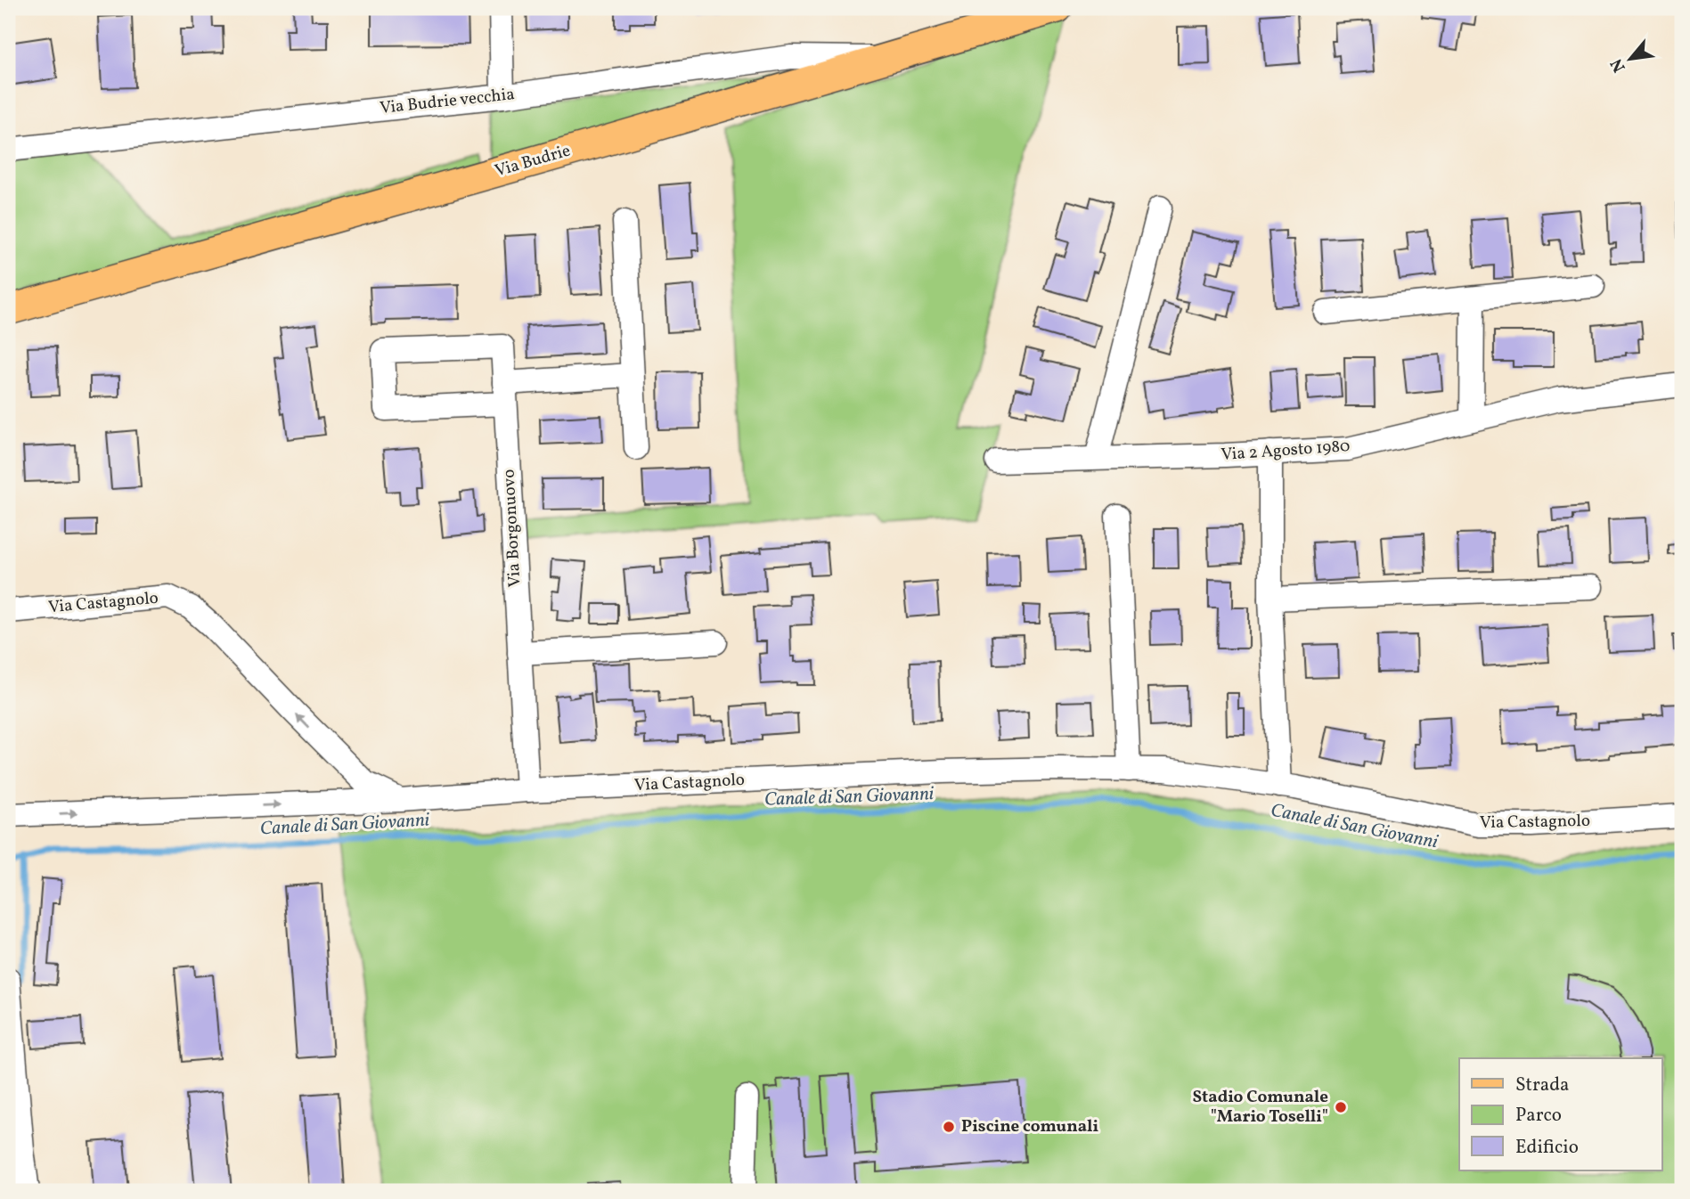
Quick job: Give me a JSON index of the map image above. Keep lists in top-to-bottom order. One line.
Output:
{"streets":{"main road":["Via Budrie"],"street":["Via Budrie vecchia","Via 2 Agosto 1980","Via Borgonuovo","Via Castagnolo"]},"crossings":[["Via Budrie vecchia","Via Budrie"],["Via Borgonuovo","Via Castagnolo"]],"water":["Canale di San Giovanni"],"places":["Stadio Comunale \"Mario Toselli\"","Piscine comunali"],"legend":["Strada","Parco","Edificio"],"north":"bottom left"}
